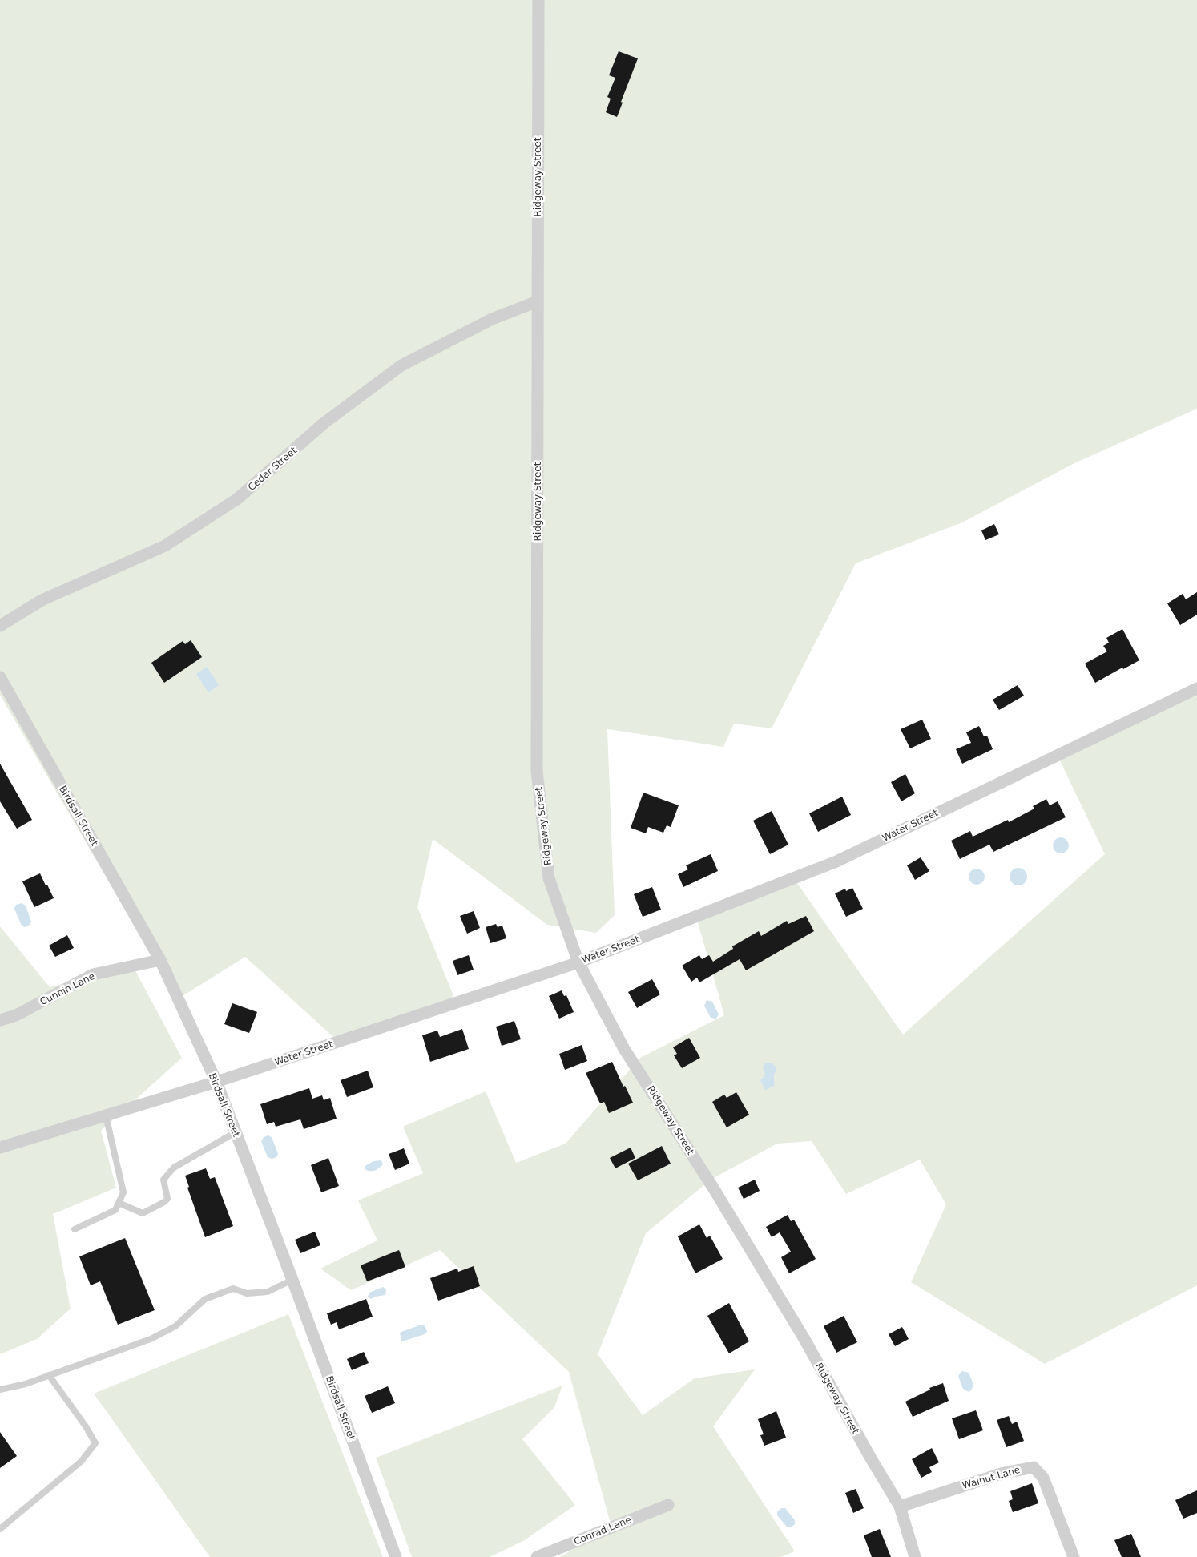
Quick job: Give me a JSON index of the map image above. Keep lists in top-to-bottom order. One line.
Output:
{"streets":{"street":["Ridgeway Street","Cedar Street","Birdsall Street","Water Street","Cunnin Lane","Walnut Lane","Conrad Lane"]},"crossings":[["Ridgeway Street","Cedar Street"],["Ridgeway Street","Water Street"],["Ridgeway Street","Walnut Lane"],["Birdsall Street","Water Street"],["Birdsall Street","Cunnin Lane"]]}
